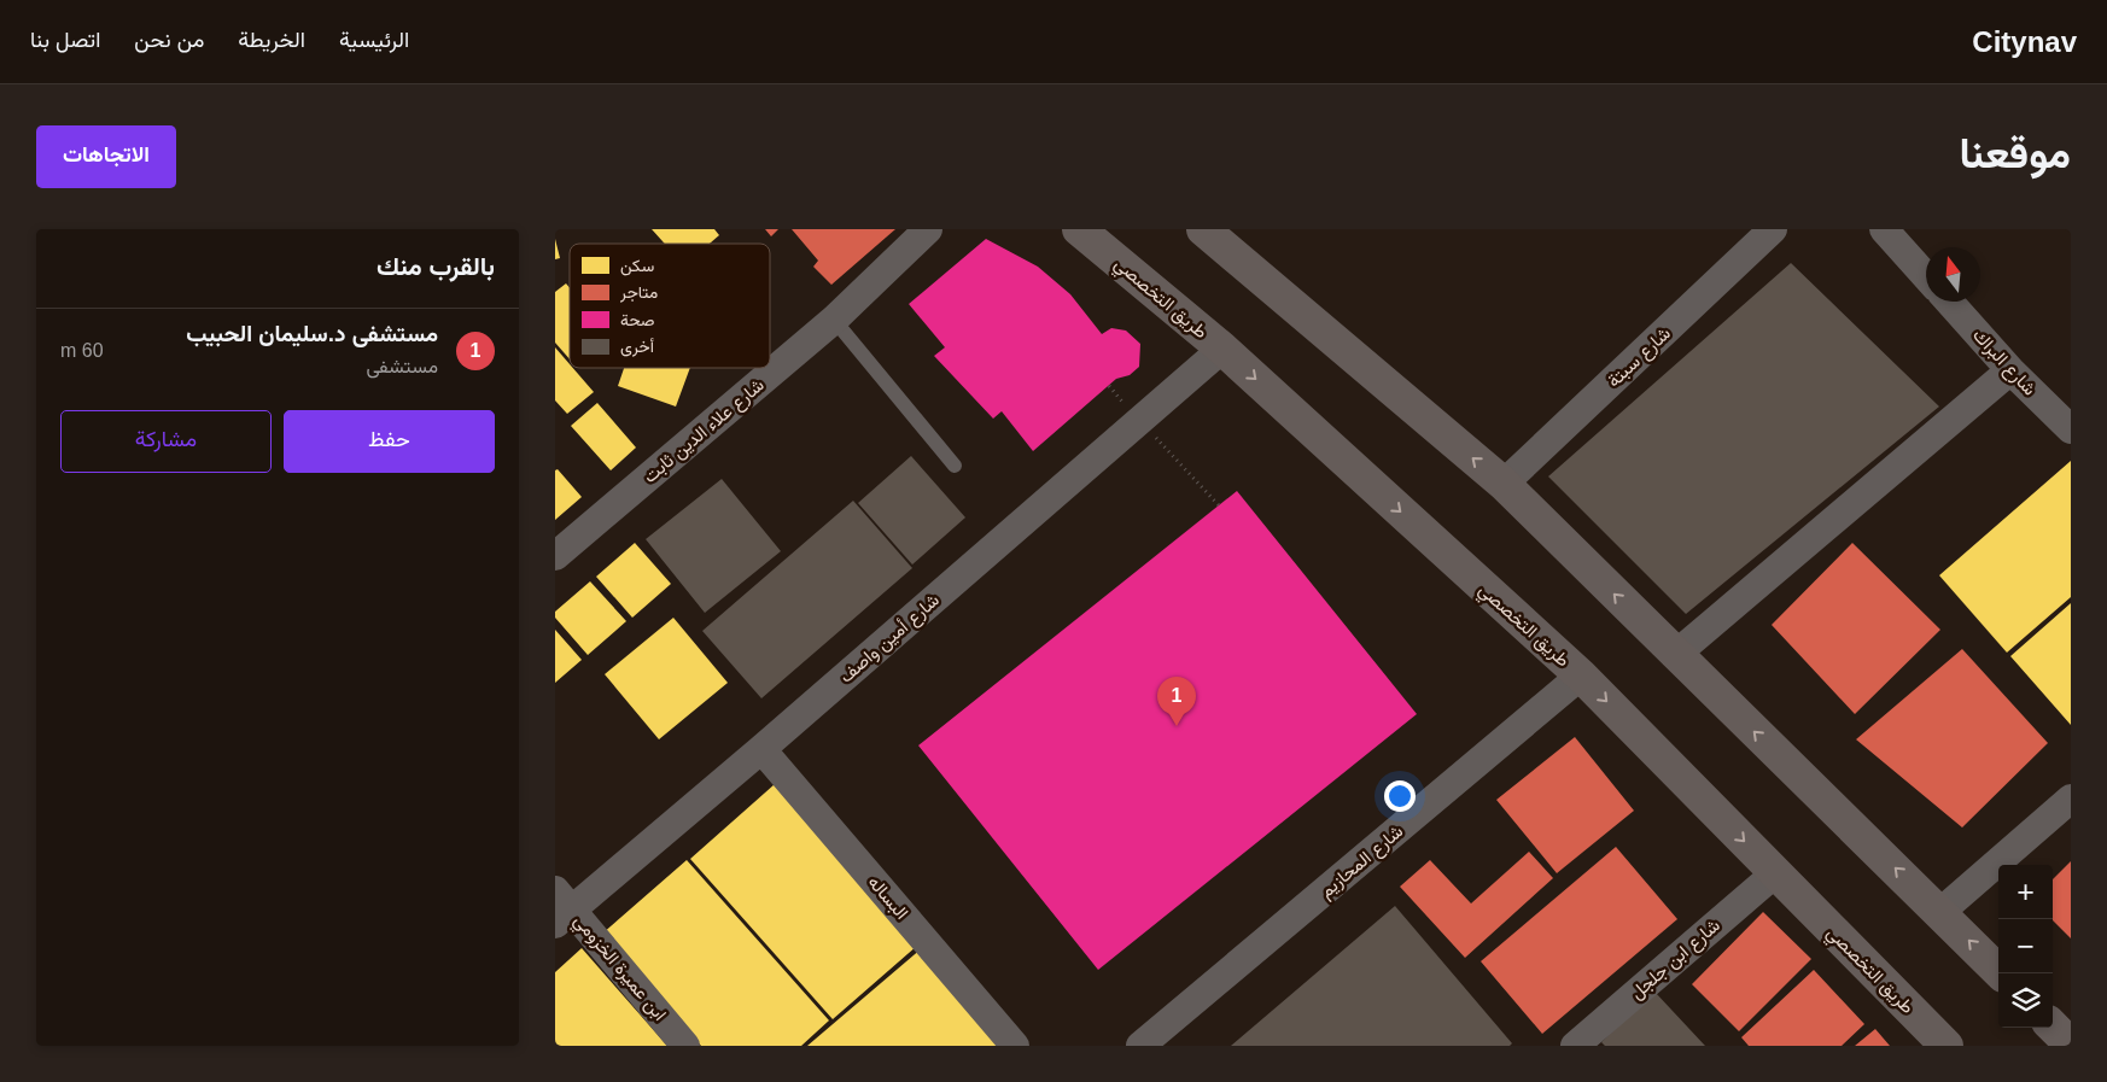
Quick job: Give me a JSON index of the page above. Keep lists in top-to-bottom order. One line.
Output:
{"streets":{"main road":["طريق التخصصي"],"street":["شارع سبتة","شارع البراك","شارع علاء الدين ثابت","شارع أمين واصف","شارع المحازيم","البساله","شارع ابن جلجل","ابن عميرة الخزومي"]},"crossings":[["طريق التخصصي","شارع أمين واصف"],["طريق التخصصي","شارع المحازيم"],["طريق التخصصي","شارع ابن جلجل"],["شارع أمين واصف","البساله"],["شارع أمين واصف","ابن عميرة الخزومي"]],"legend":["سكن","متاجر","صحة","أخرى"],"north":"top","page":{"header":"Citynav","nav":["الرئيسية","الخريطة","من نحن","اتصل بنا"],"title":"موقعنا","buttons":["الاتجاهات",["حفظ","مشاركة"]],"heading":"بالقرب منك","list":[{"mark":"1","name":"مستشفى د.سليمان الحبيب","note":"مستشفى","value":"60 m"}],"pins":"1","map_buttons":["+","−"]}}
